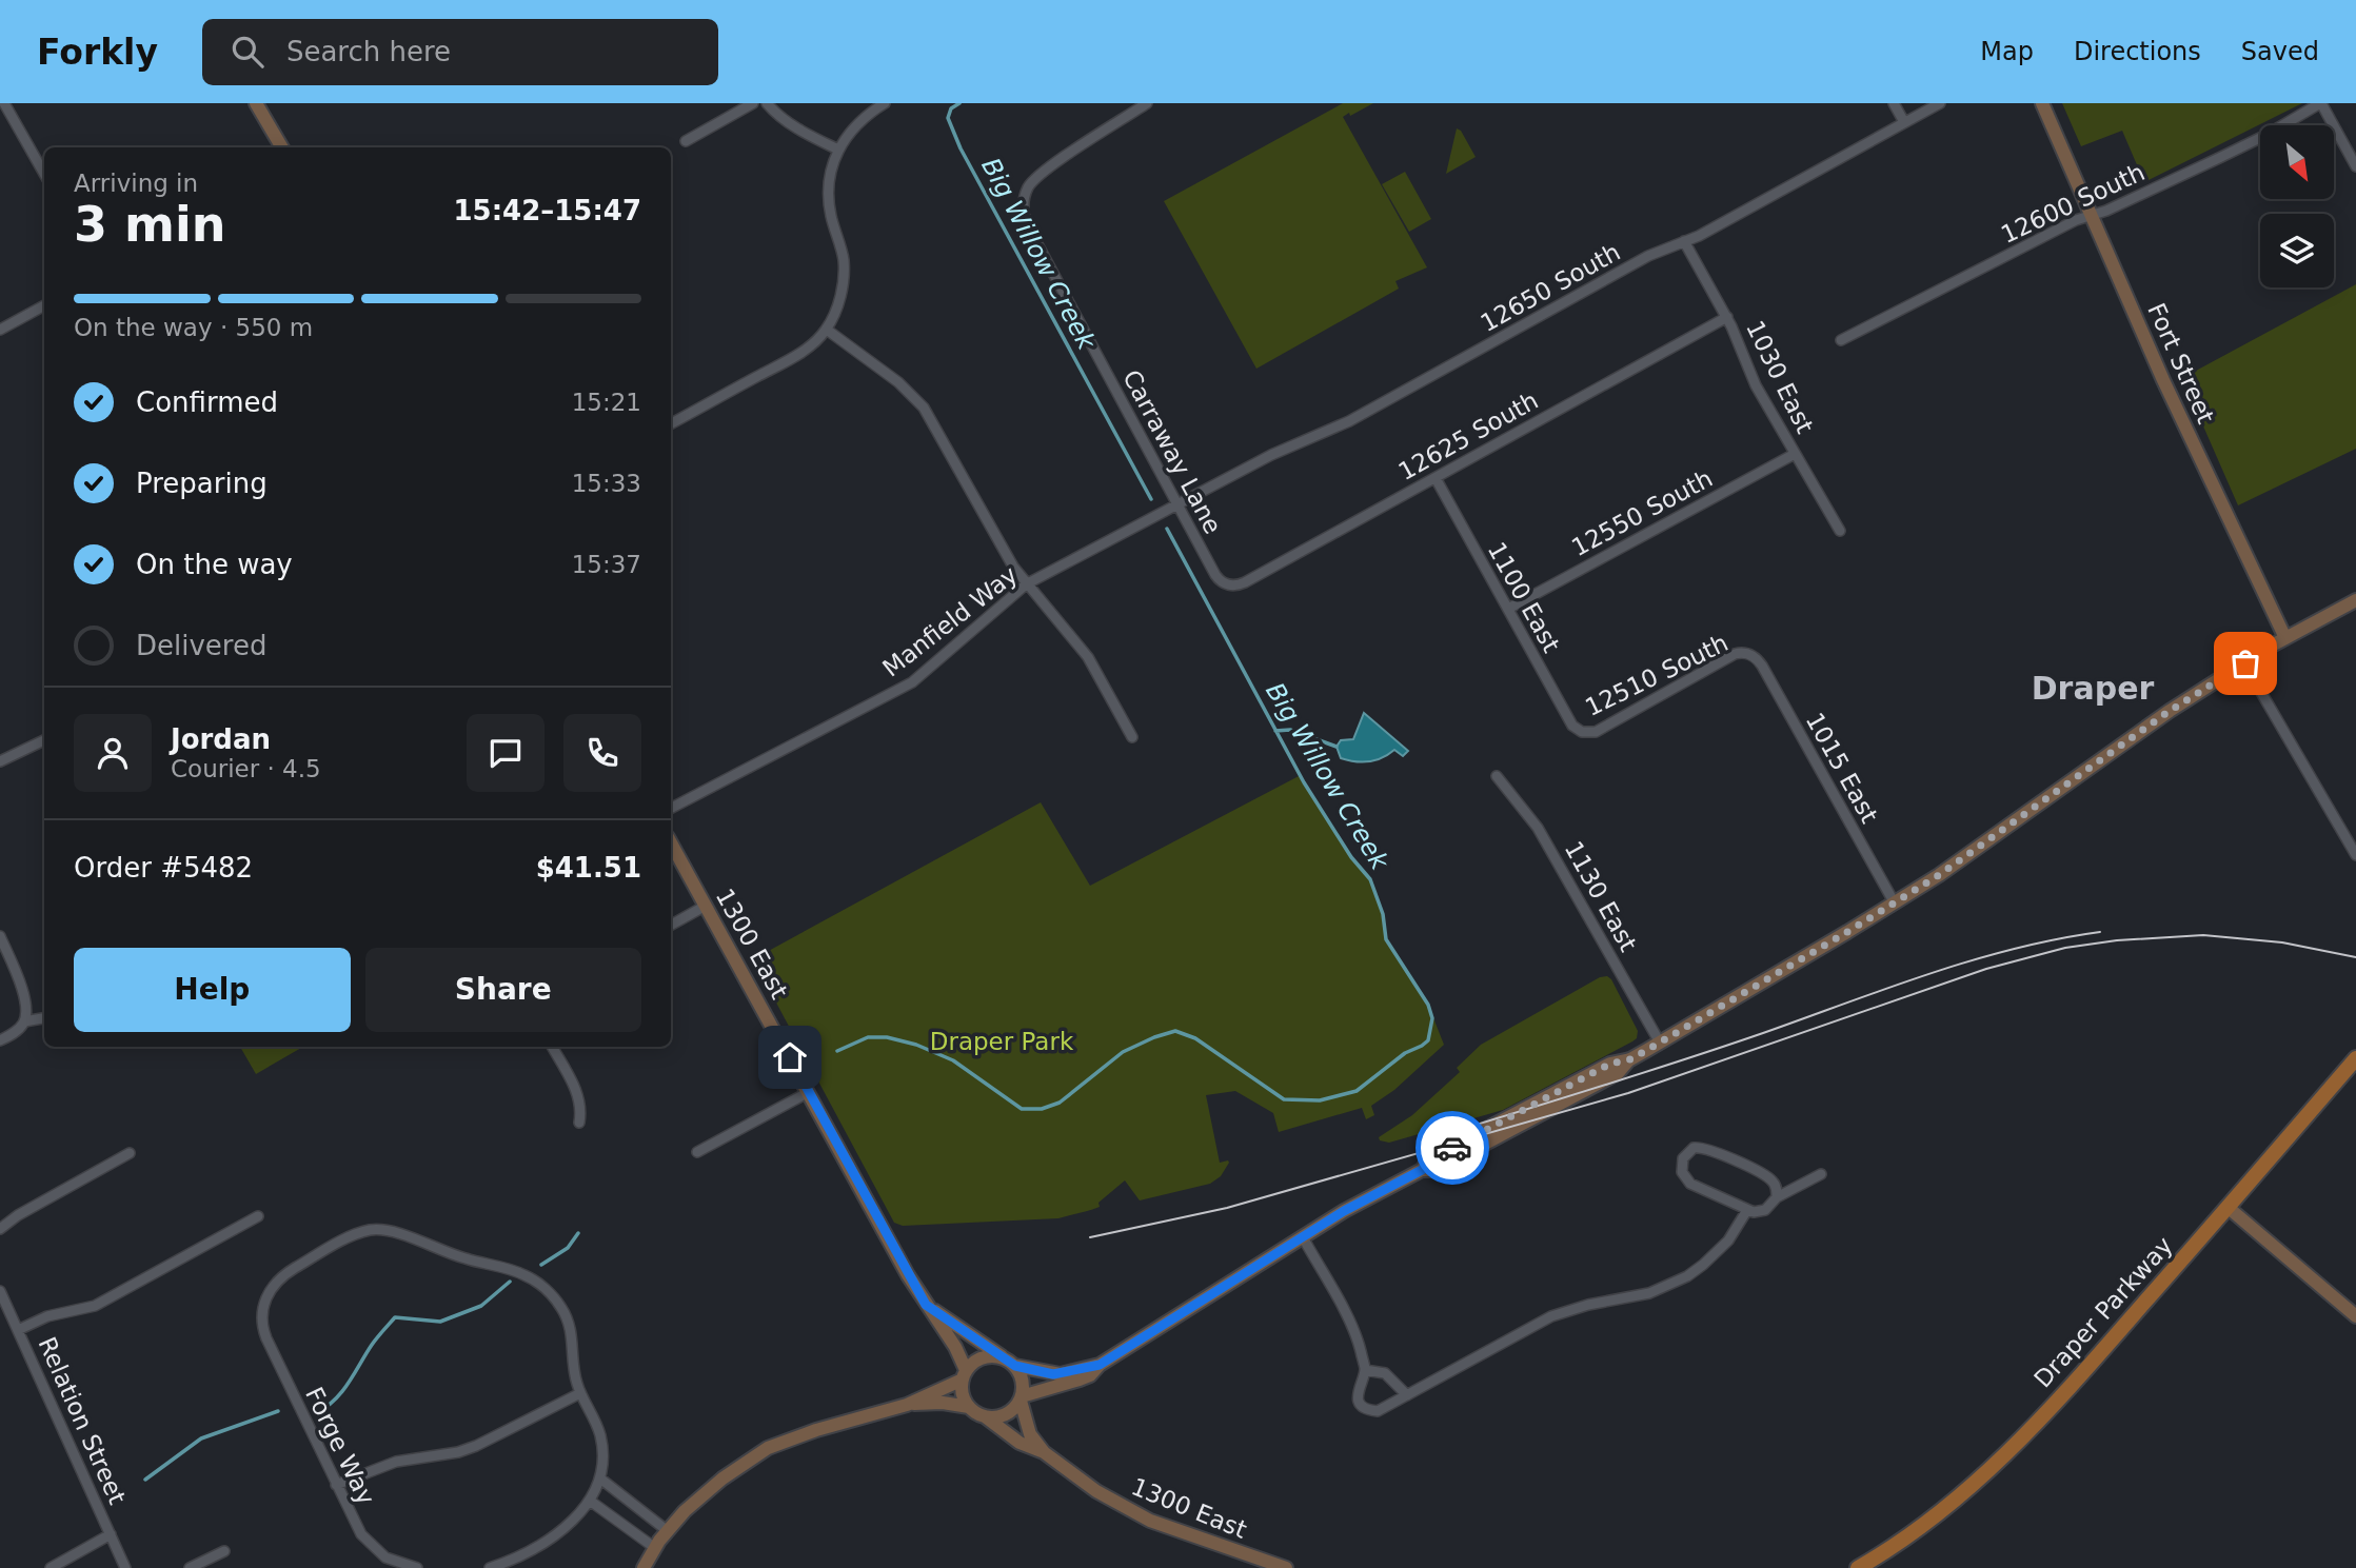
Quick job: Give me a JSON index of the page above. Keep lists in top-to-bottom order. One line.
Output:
{"streets":{"main road":["Draper Parkway"],"street":["12600 South","12650 South","Fort Street","1030 East","12625 South","Carraway Lane","12550 South","1100 East","Manfield Way","12510 South","1015 East","1130 East","1300 East","Relation Street","Forge Way"]},"crossings":[["12600 South","Fort Street"],["12650 South","1030 East"],["12650 South","Carraway Lane"],["12650 South","Manfield Way"],["1030 East","12625 South"],["1030 East","12550 South"],["12625 South","Carraway Lane"],["12625 South","1100 East"],["Carraway Lane","Manfield Way"],["12550 South","1100 East"],["1100 East","12510 South"],["12510 South","1015 East"]],"districts":["Draper"],"water":["Big Willow Creek"],"parks":["Draper Park"],"north":"bottom right","page":{"header":"Forkly","search":"Search here","nav":["Map","Directions","Saved"],"heading":["3 min","Arriving in","15:42–15:47"],"panel":["Jordan","Courier · 4.5","Order #5482","$41.51"],"bar":"On the way · 550 m","list":[["Confirmed","15:21"],["Preparing","15:33"],["On the way","15:37"],"Delivered"],"buttons":["Help","Share"]}}
